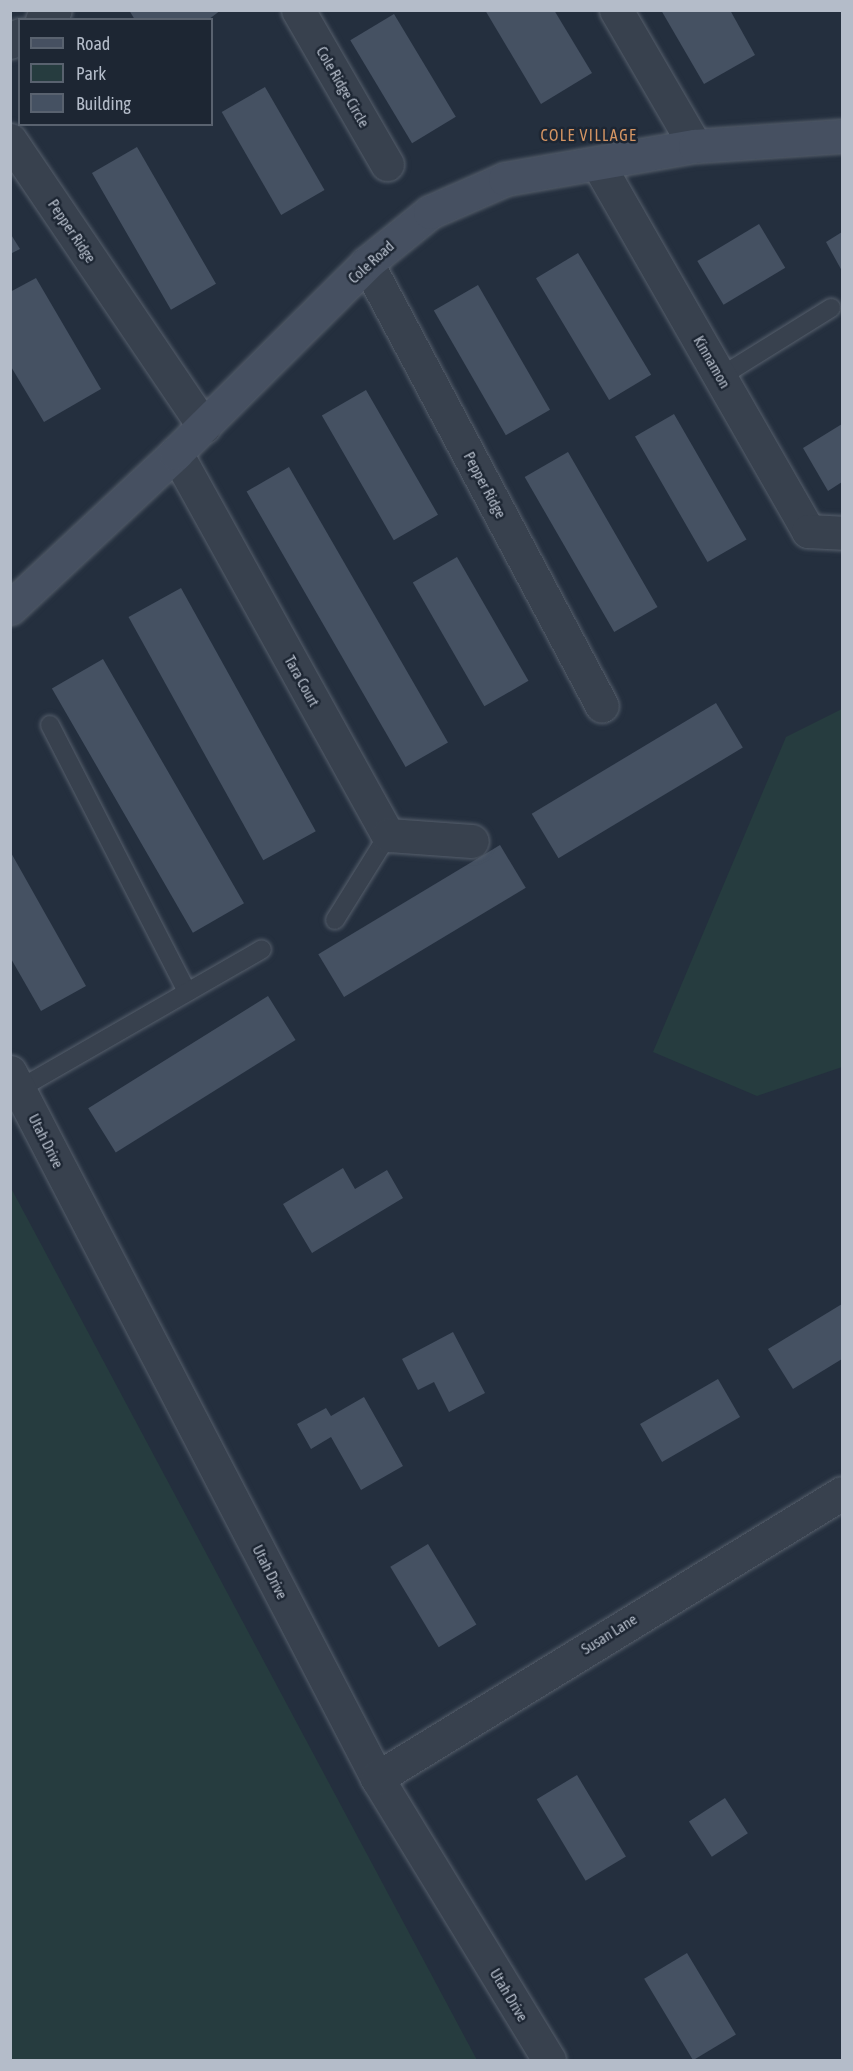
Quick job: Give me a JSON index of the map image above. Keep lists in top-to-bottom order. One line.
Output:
{"streets":{"street":["Cole Ridge Circle","Pepper Ridge","Cole Road","Kinnamon","Tara Court","Utah Drive","Susan Lane"]},"crossings":[["Pepper Ridge","Cole Road"],["Cole Road","Kinnamon"],["Cole Road","Tara Court"],["Utah Drive","Susan Lane"]],"districts":["COLE VILLAGE"],"legend":["Road","Park","Building"]}
